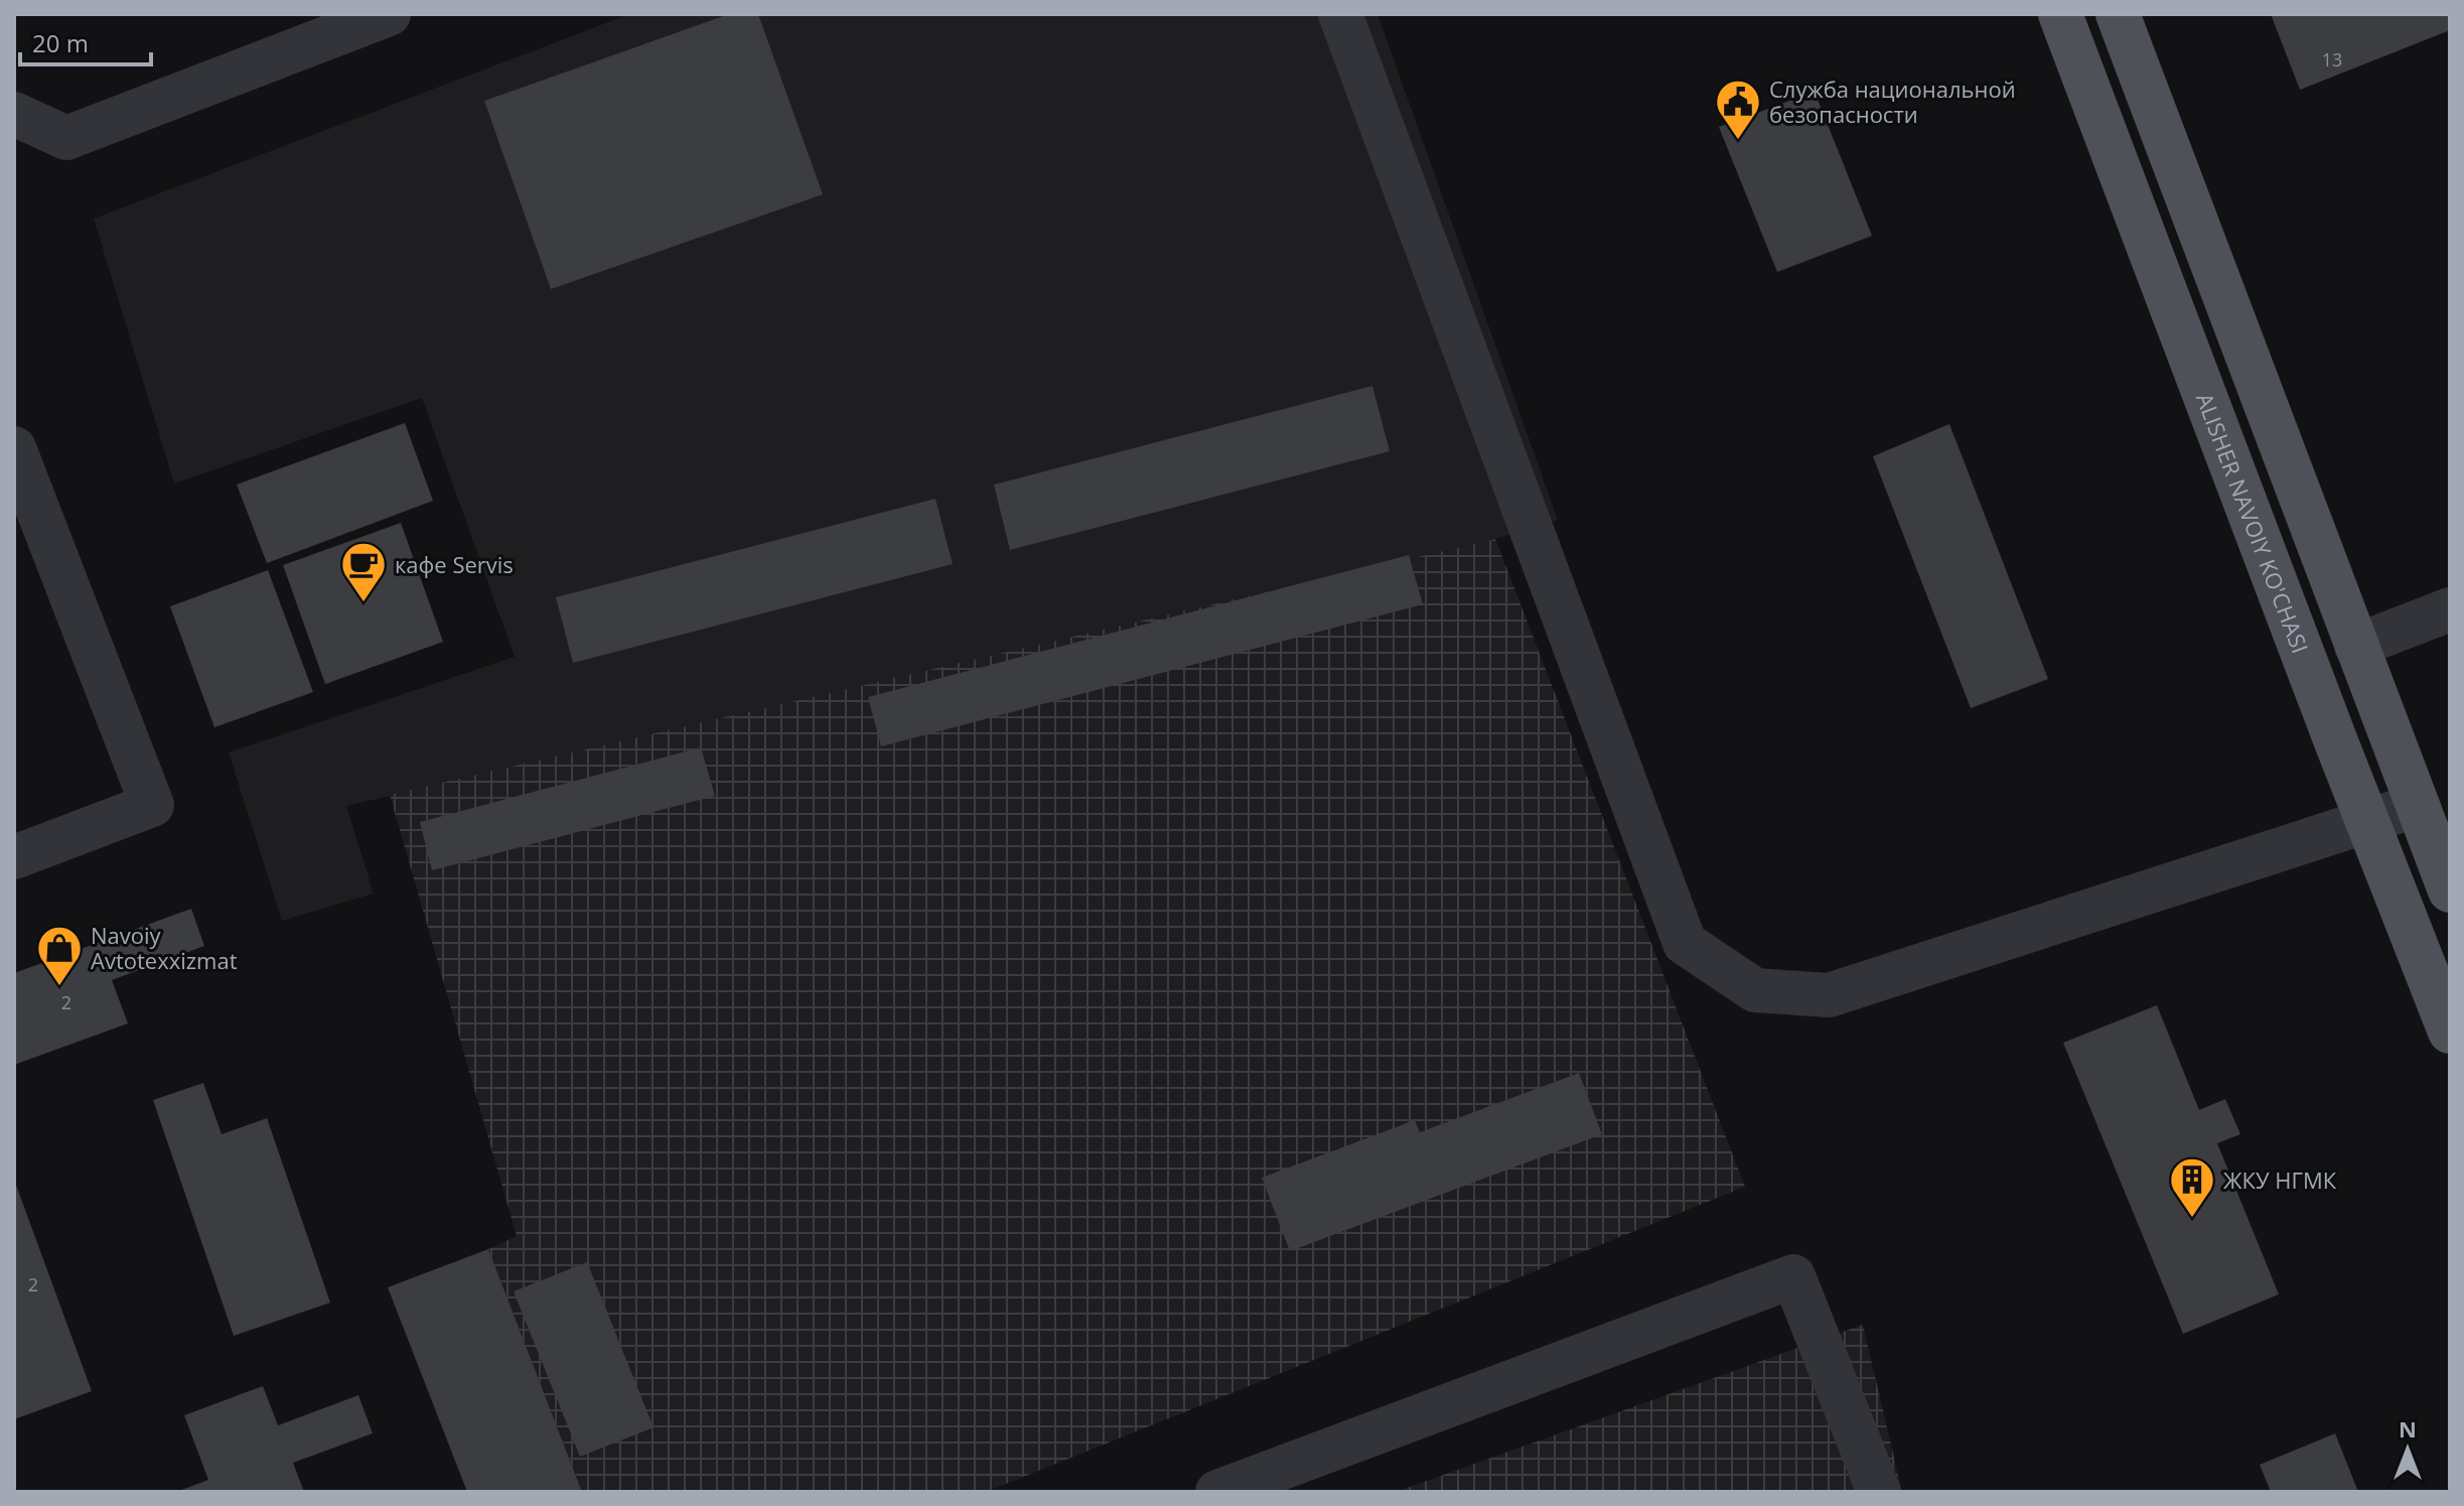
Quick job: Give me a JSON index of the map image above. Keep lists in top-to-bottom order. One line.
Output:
{"streets":{"main road":["ALISHER NAVOIY KO'CHASI"]},"places":{"public building":["Служба национальной безопасности"],"cafe":["кафе Servis"],"shop":["Navoiy Avtotexxizmat"],"building":["ЖКУ НГМК"]},"house_numbers":["13","2","2"],"scale_bar":"20 m","north":"top"}
